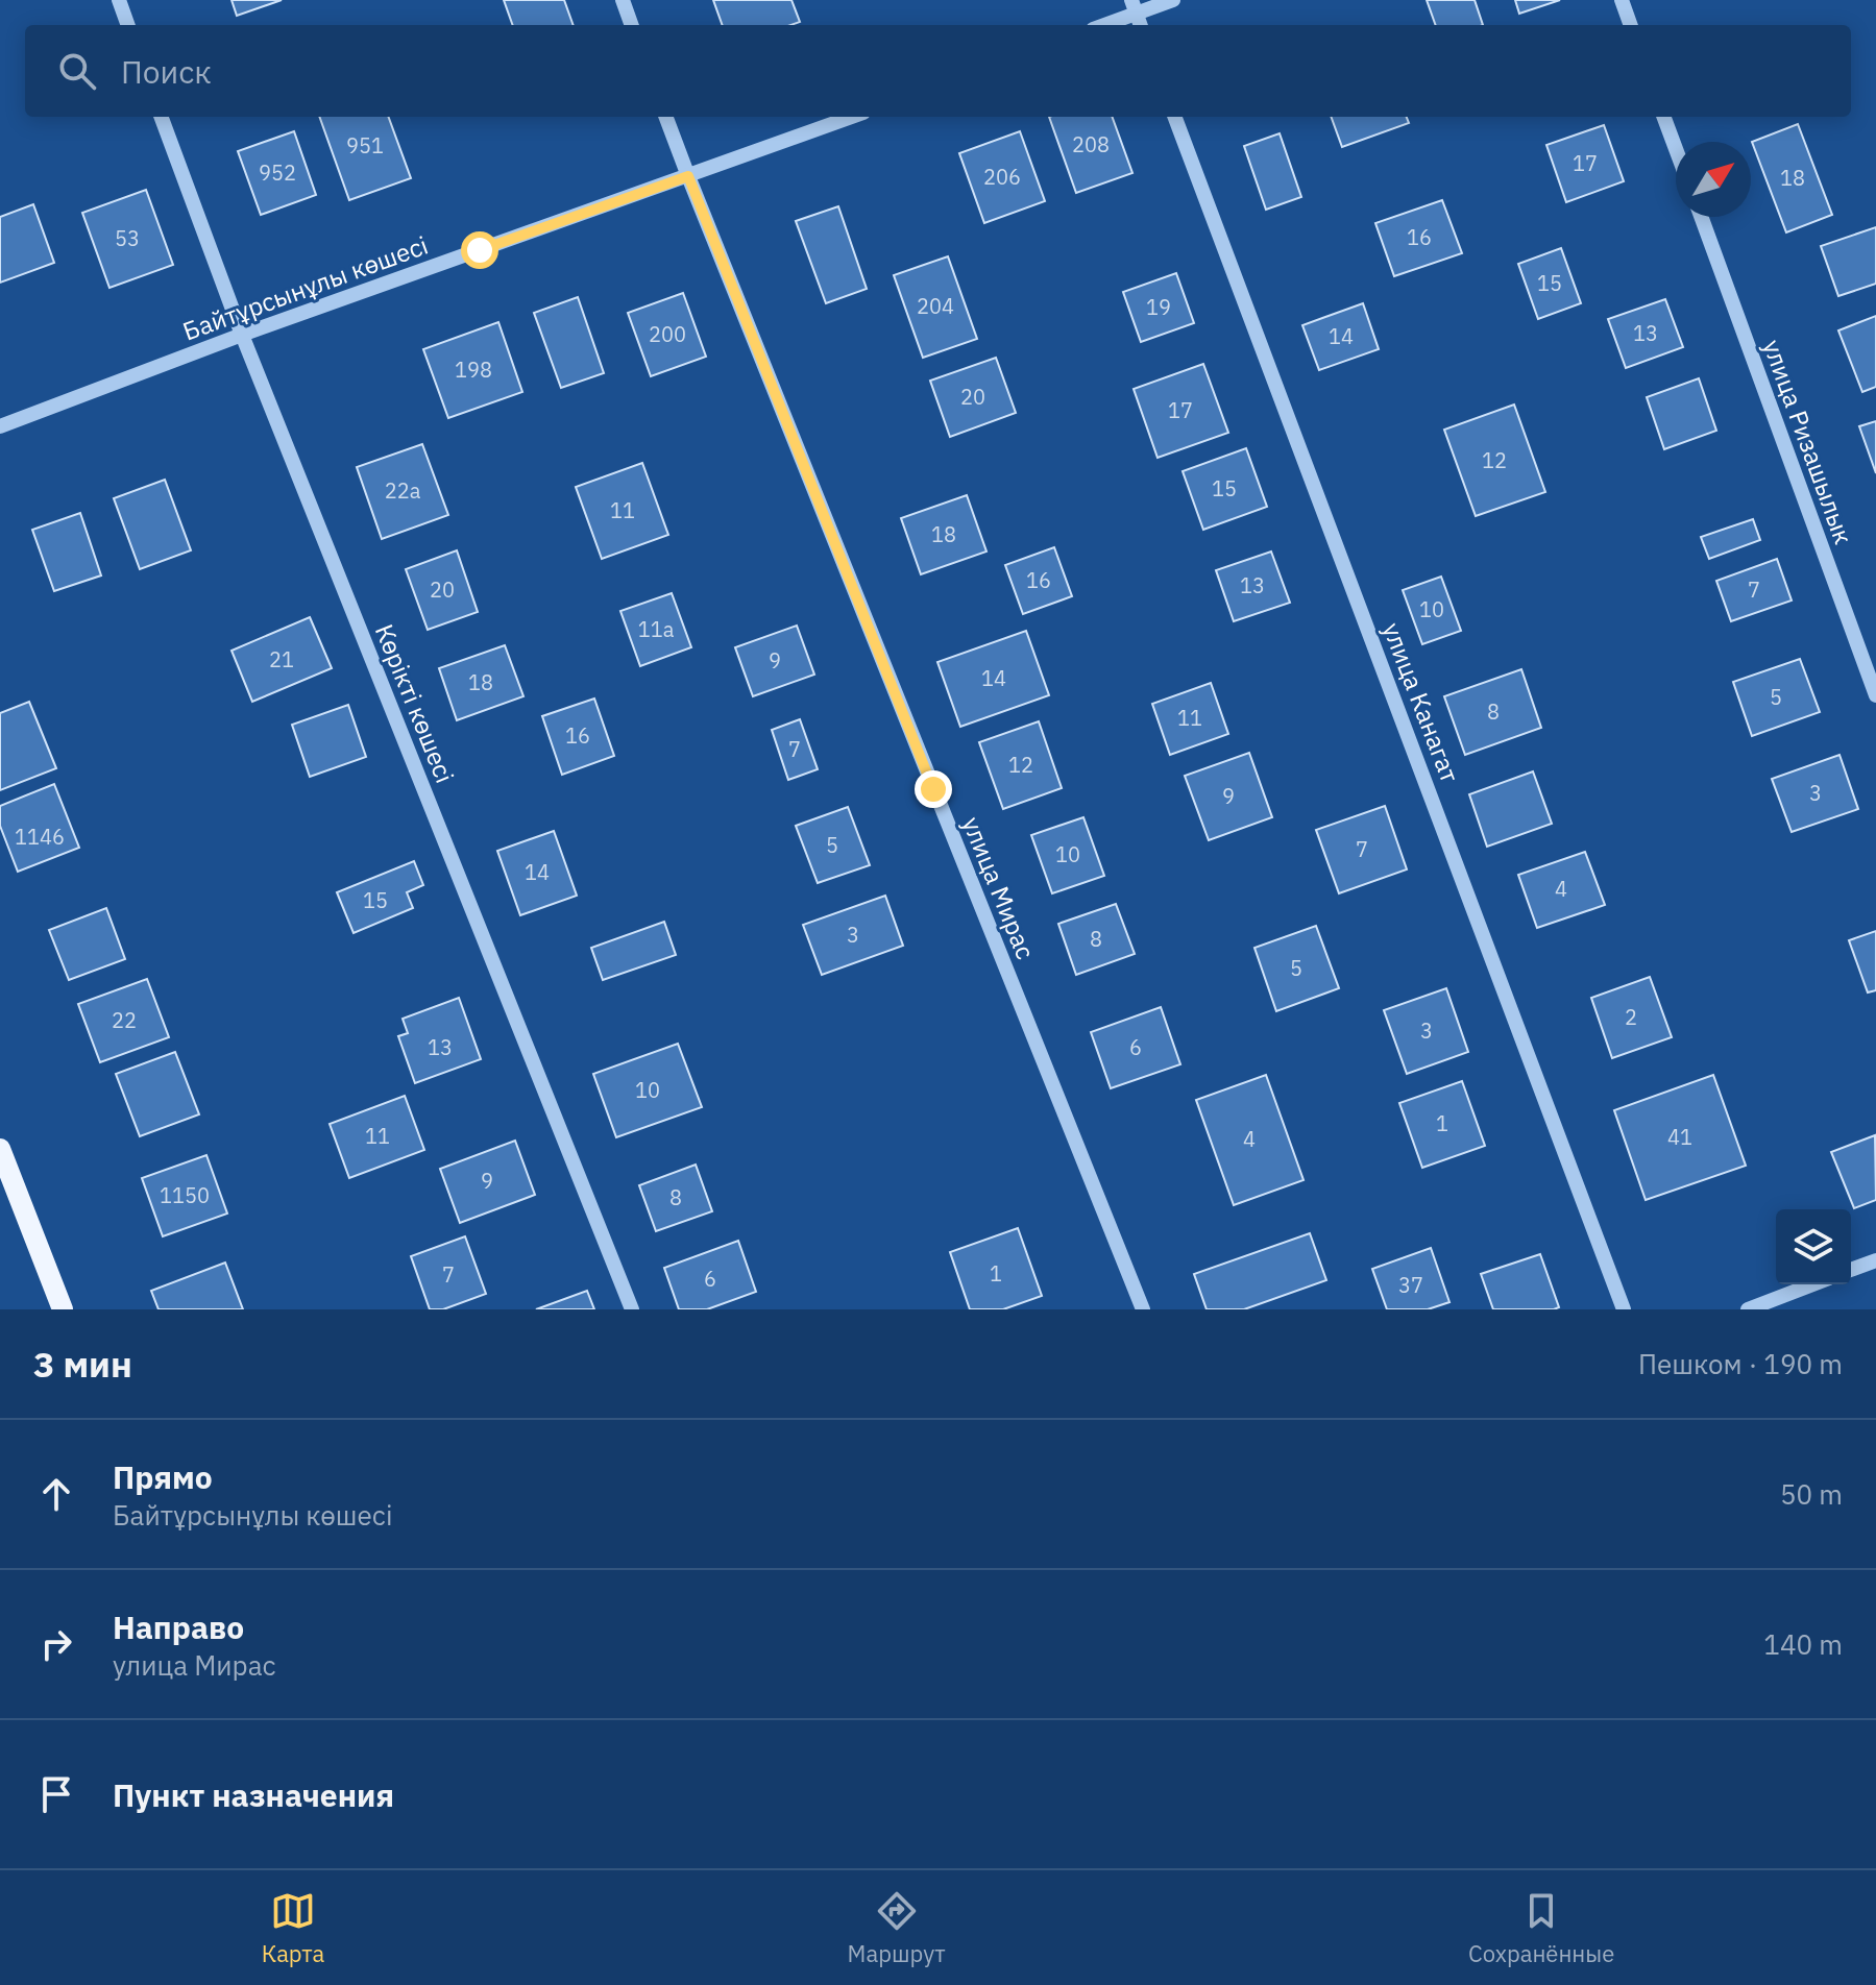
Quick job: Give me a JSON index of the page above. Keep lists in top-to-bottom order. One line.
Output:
{"streets":{"street":["Байтұрсынұлы көшесі","улица Ризашылык","улица Канагат","Көрікті көшесі","улица Мирас"]},"crossings":[["Байтұрсынұлы көшесі","Көрікті көшесі"],["Байтұрсынұлы көшесі","улица Мирас"]],"house_numbers":["208","951","17","952","206","18","16","53","15","204","19","13","200","14","198","20","17","12","15","22а","11","18","16","13","20","7","10","11а","21","9","14","18","5","8","11","16","7","12","3","9","1146","5","7","10","14","4","15","3","8","5","2","22","3","13","6","10","1","11","41","4","9","1150","8","1","7","6","37"],"north":"top right","page":{"search":"Поиск","heading":["3 мин","Пешком · 190 m"],"list":[["Прямо","Байтұрсынұлы көшесі","50 m"],["Направо","улица Мирас","140 m"],"Пункт назначения"],"nav":["Карта","Маршрут","Сохранённые"]}}
